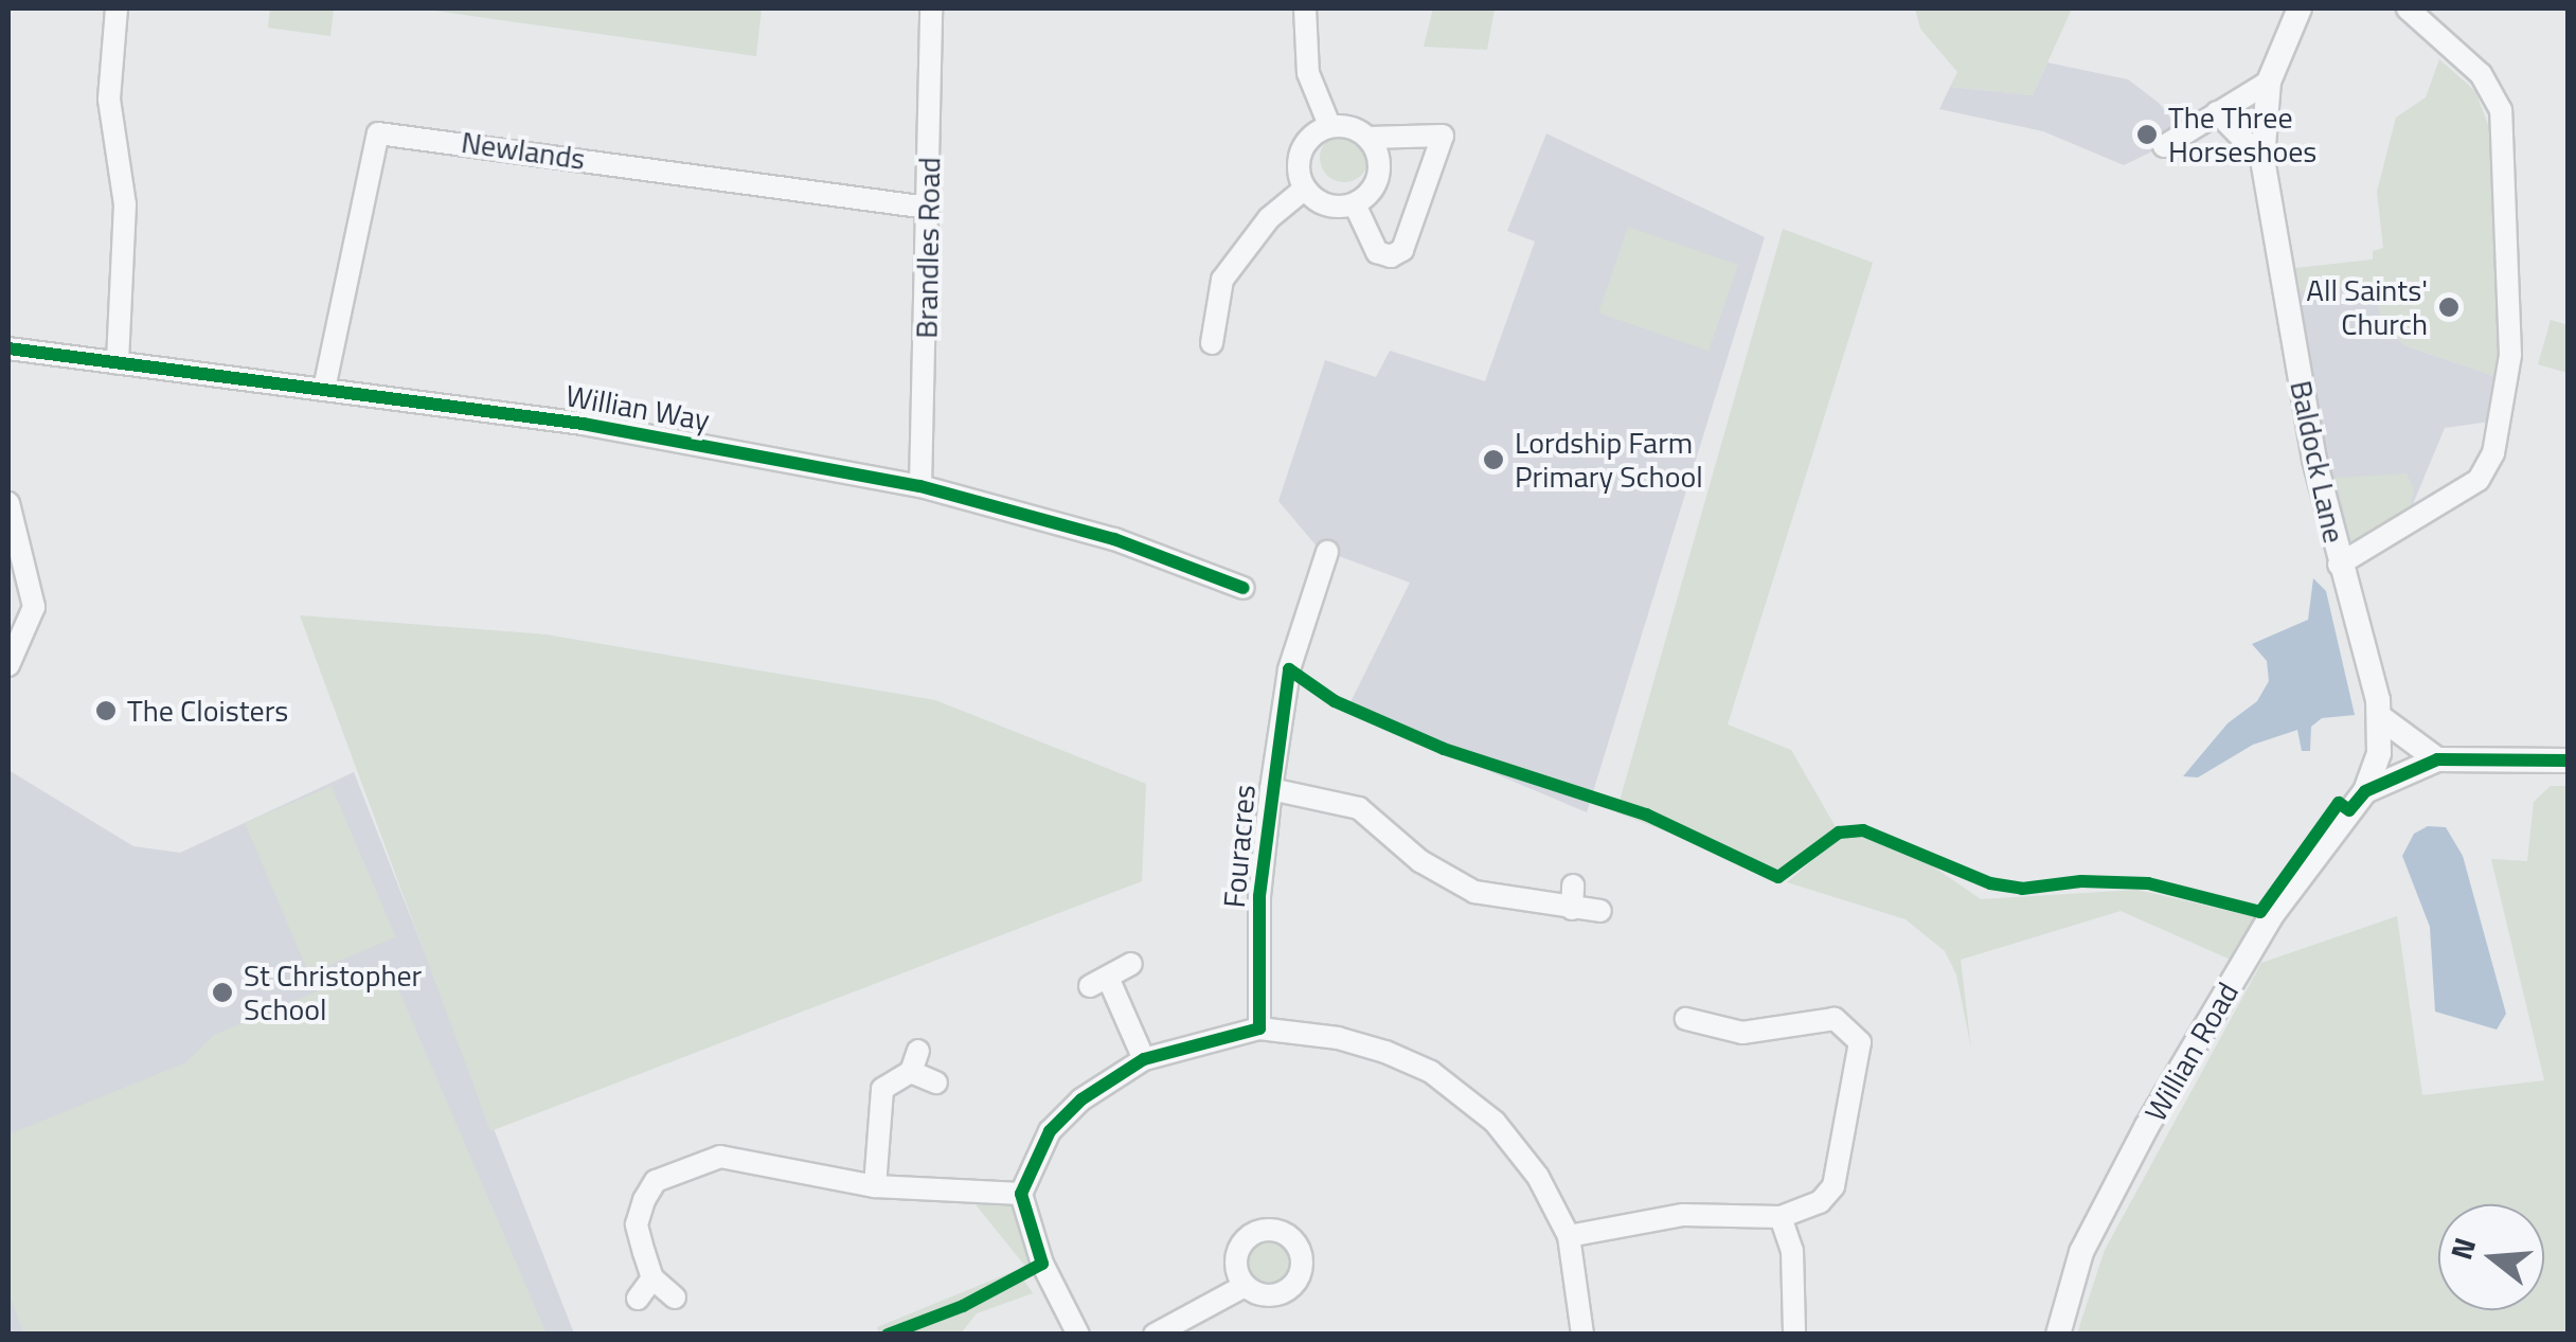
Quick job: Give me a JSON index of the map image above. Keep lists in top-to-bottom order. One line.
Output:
{"streets":{"street":["Newlands","Brandles Road","Willian Way","Baldock Lane","Fouracres","Willian Road"]},"crossings":[["Newlands","Brandles Road"],["Newlands","Willian Way"],["Brandles Road","Willian Way"],["Baldock Lane","Willian Road"]],"places":["The Three Horseshoes","All Saints' Church","Lordship Farm Primary School","The Cloisters","St Christopher School"],"north":"left"}
